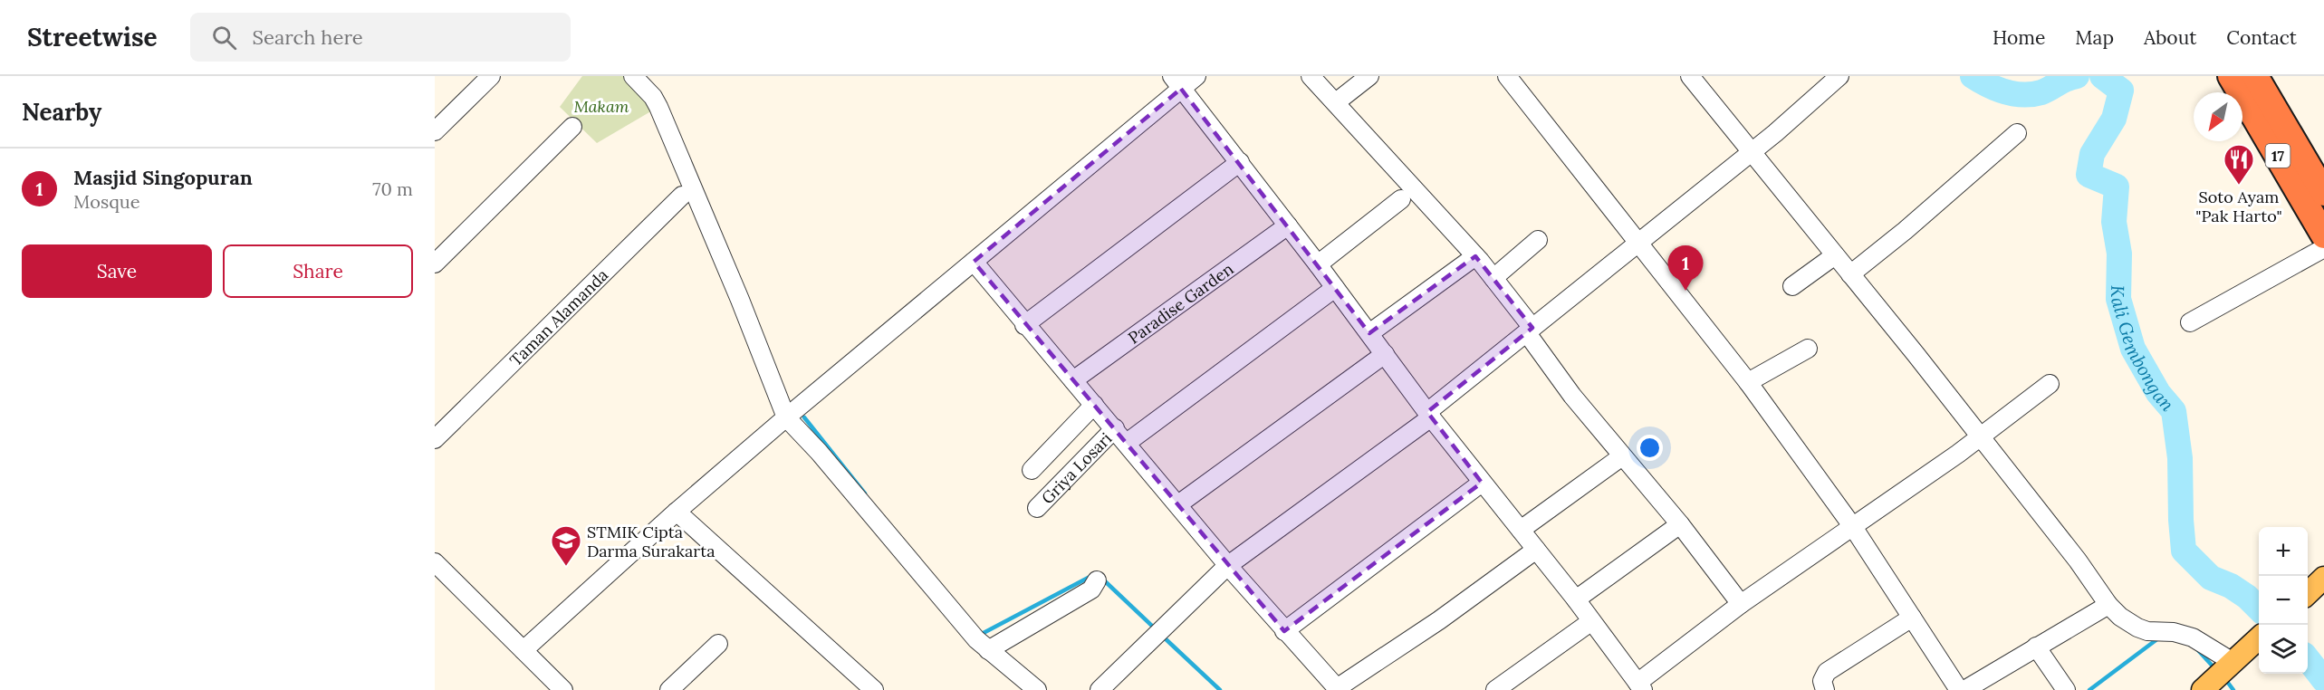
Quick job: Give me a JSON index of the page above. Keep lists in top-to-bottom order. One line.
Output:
{"streets":{"highway":["17"],"street":["Paradise Garden","Taman Alamanda","Griya Losari"]},"water":["Kali Gembongan"],"parks":["Makam"],"places":{"restaurant":["Soto Ayam \"Pak Harto\""],"school or university":["STMIK Cipta Darma Surakarta"]},"north":"bottom left","page":{"header":"Streetwise","search":"Search here","nav":["Home","Map","About","Contact"],"heading":"Nearby","list":[{"mark":"1","name":"Masjid Singopuran","note":"Mosque","value":"70 m"}],"buttons":["Save","Share"],"pins":"1","map_buttons":["+","−"]}}
